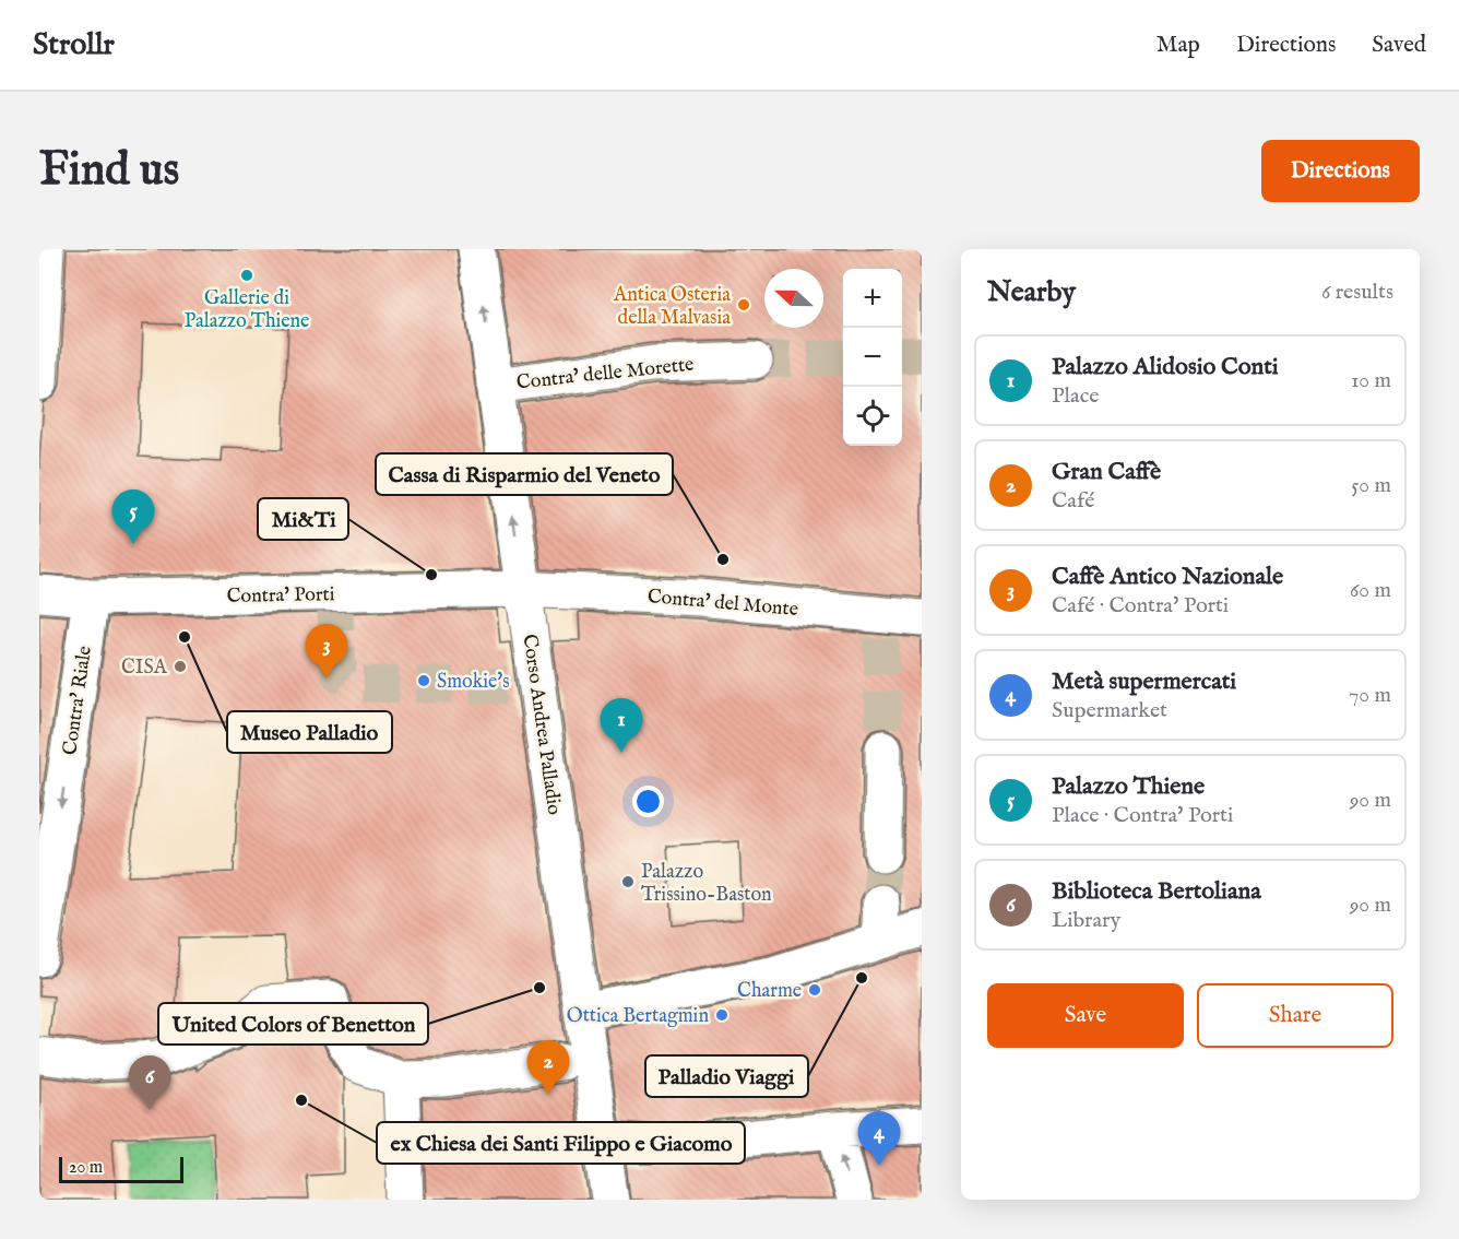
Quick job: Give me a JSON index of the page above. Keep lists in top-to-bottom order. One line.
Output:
{"streets":{"street":["Contra' delle Morette","Contra' Porti","Contra' del Monte","Contra' Riale","Corso Andrea Palladio"]},"crossings":[["Contra' delle Morette","Corso Andrea Palladio"],["Contra' Porti","Contra' del Monte"],["Contra' Porti","Contra' Riale"],["Contra' Porti","Corso Andrea Palladio"],["Contra' del Monte","Corso Andrea Palladio"]],"one_way":["Contra' Riale","Corso Andrea Palladio"],"places":["Gallerie di Palazzo Thiene","Antica Osteria della Malvasia","Cassa di Risparmio del Veneto","Mi&Ti","Museo Palladio","CISA","Smokie's","Palazzo Trissino-Baston","Palladio Viaggi","United Colors of Benetton","Charme","Ottica Bertagmin","ex Chiesa dei Santi Filippo e Giacomo"],"scale_bar":"20 m","north":"left","page":{"header":"Strollr","nav":["Map","Directions","Saved"],"buttons":["Directions",["Save","Share"]],"title":"Find us","heading":["Nearby","6 results"],"map_buttons":["+","−"],"list":[{"mark":"1","name":"Palazzo Alidosio Conti","note":"Place","value":"10 m"},{"mark":"2","name":"Gran Caffè","note":"Café","value":"50 m"},{"mark":"3","name":"Caffè Antico Nazionale","note":"Café · Contra' Porti","value":"60 m"},{"mark":"4","name":"Metà supermercati","note":"Supermarket","value":"70 m"},{"mark":"5","name":"Palazzo Thiene","note":"Place · Contra' Porti","value":"90 m"},{"mark":"6","name":"Biblioteca Bertoliana","note":"Library","value":"90 m"}],"pins":["5","3","1","2","6","4"],"scale":"20 m"}}
